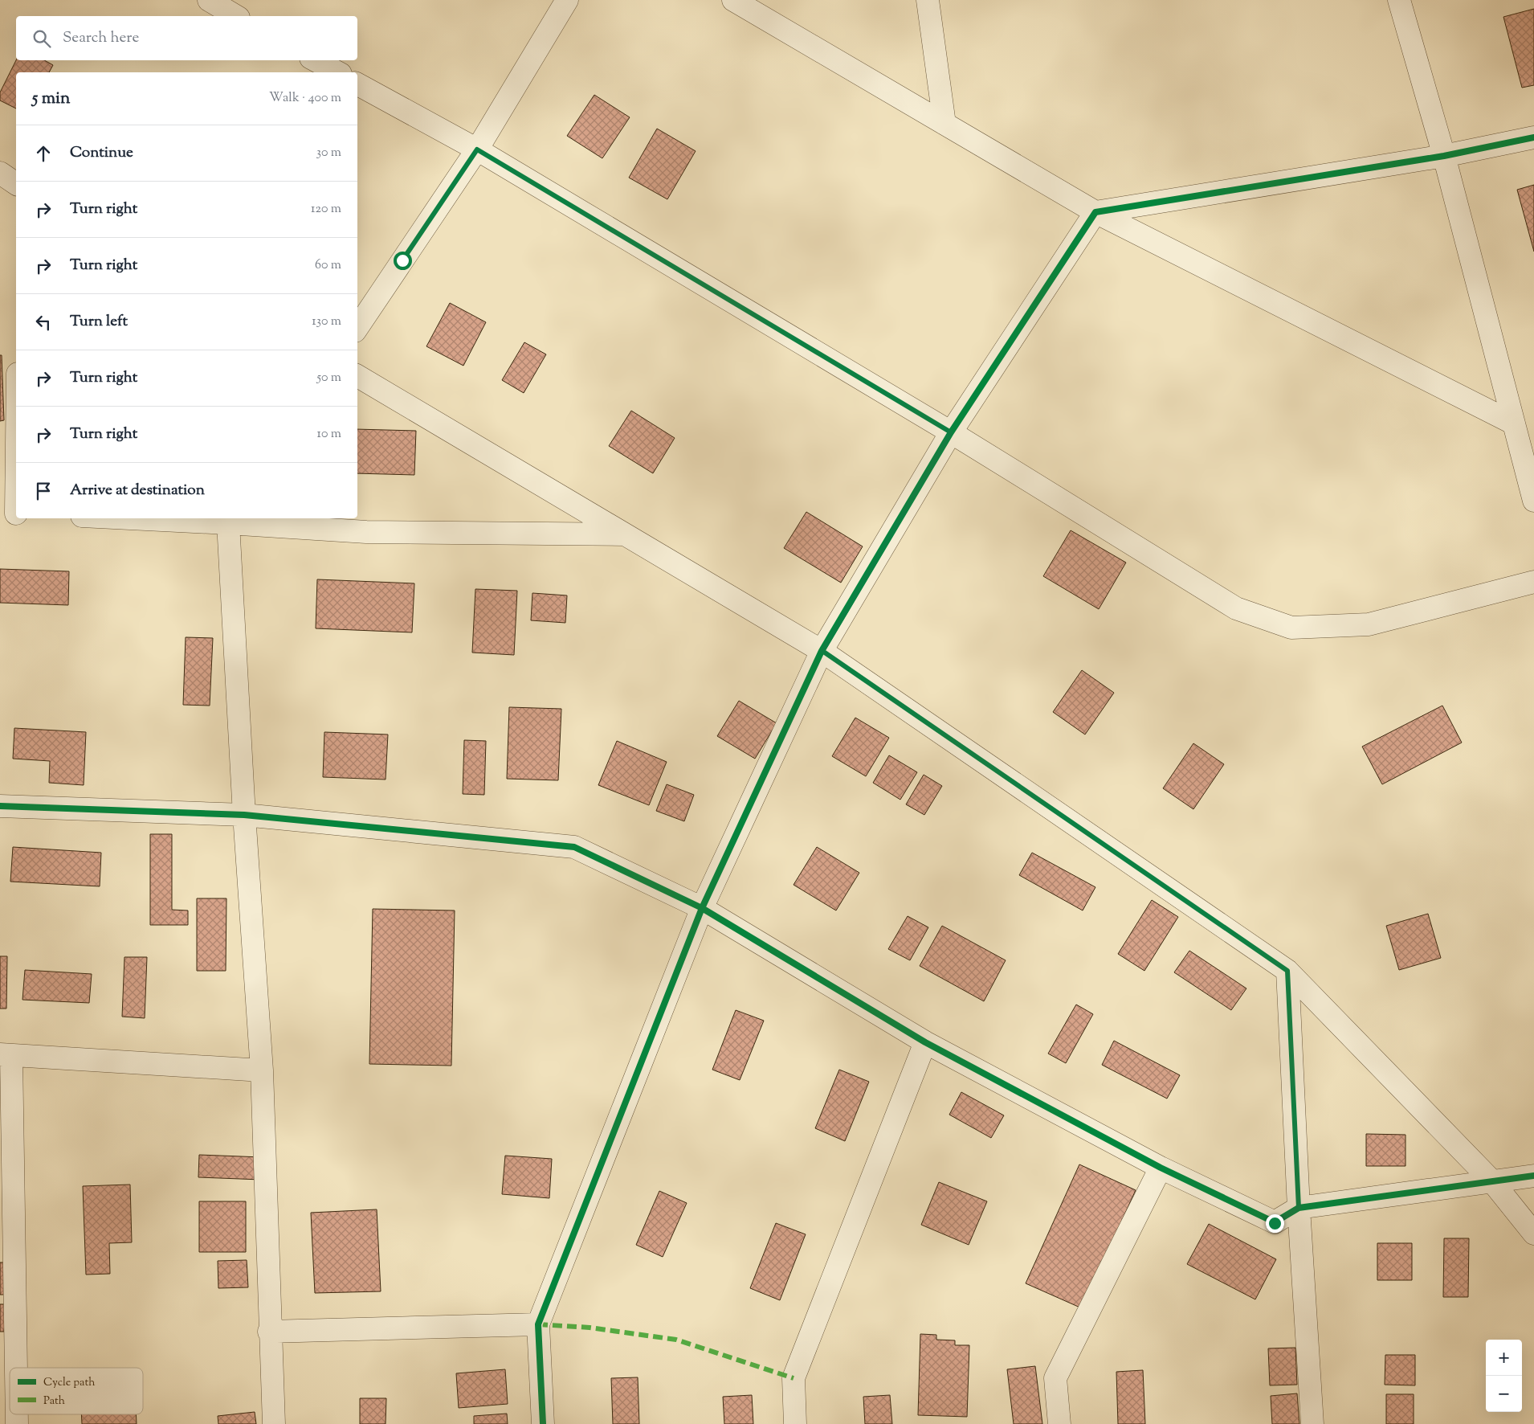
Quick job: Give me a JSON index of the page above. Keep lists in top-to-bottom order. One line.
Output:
{"legend":["Cycle path","Path"],"page":{"search":"Search here","heading":["5 min","Walk · 400 m"],"list":[["Continue","30 m"],["Turn right","120 m"],["Turn right","60 m"],["Turn left","130 m"],["Turn right","50 m"],["Turn right","10 m"],"Arrive at destination"],"map_buttons":["+","−"]}}
